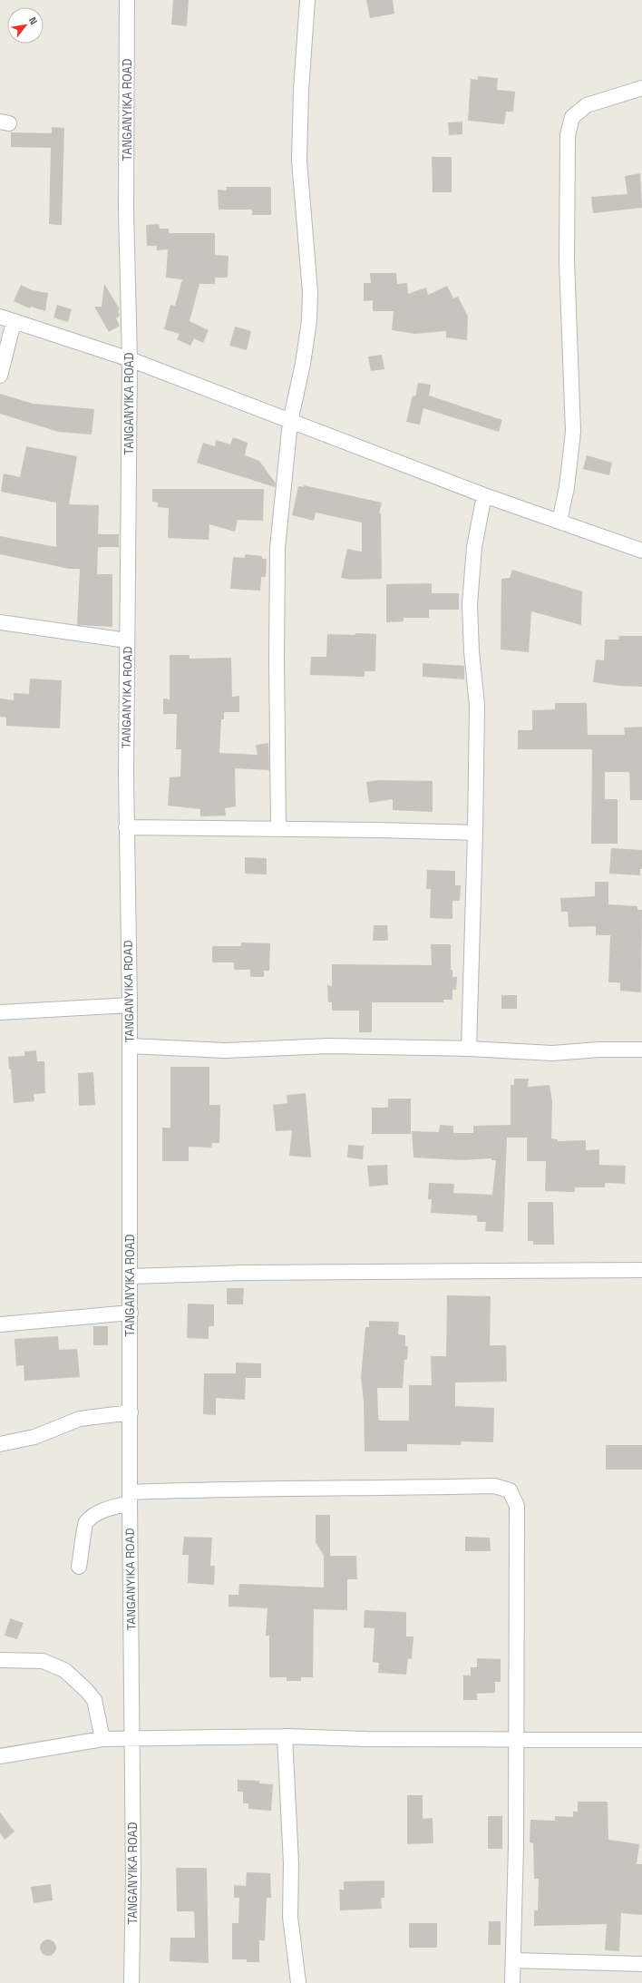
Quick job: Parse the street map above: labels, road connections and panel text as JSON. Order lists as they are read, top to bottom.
{
  "streets": {
    "street": ["TANGANYIKA ROAD"]
  },
  "north": "top right"
}
